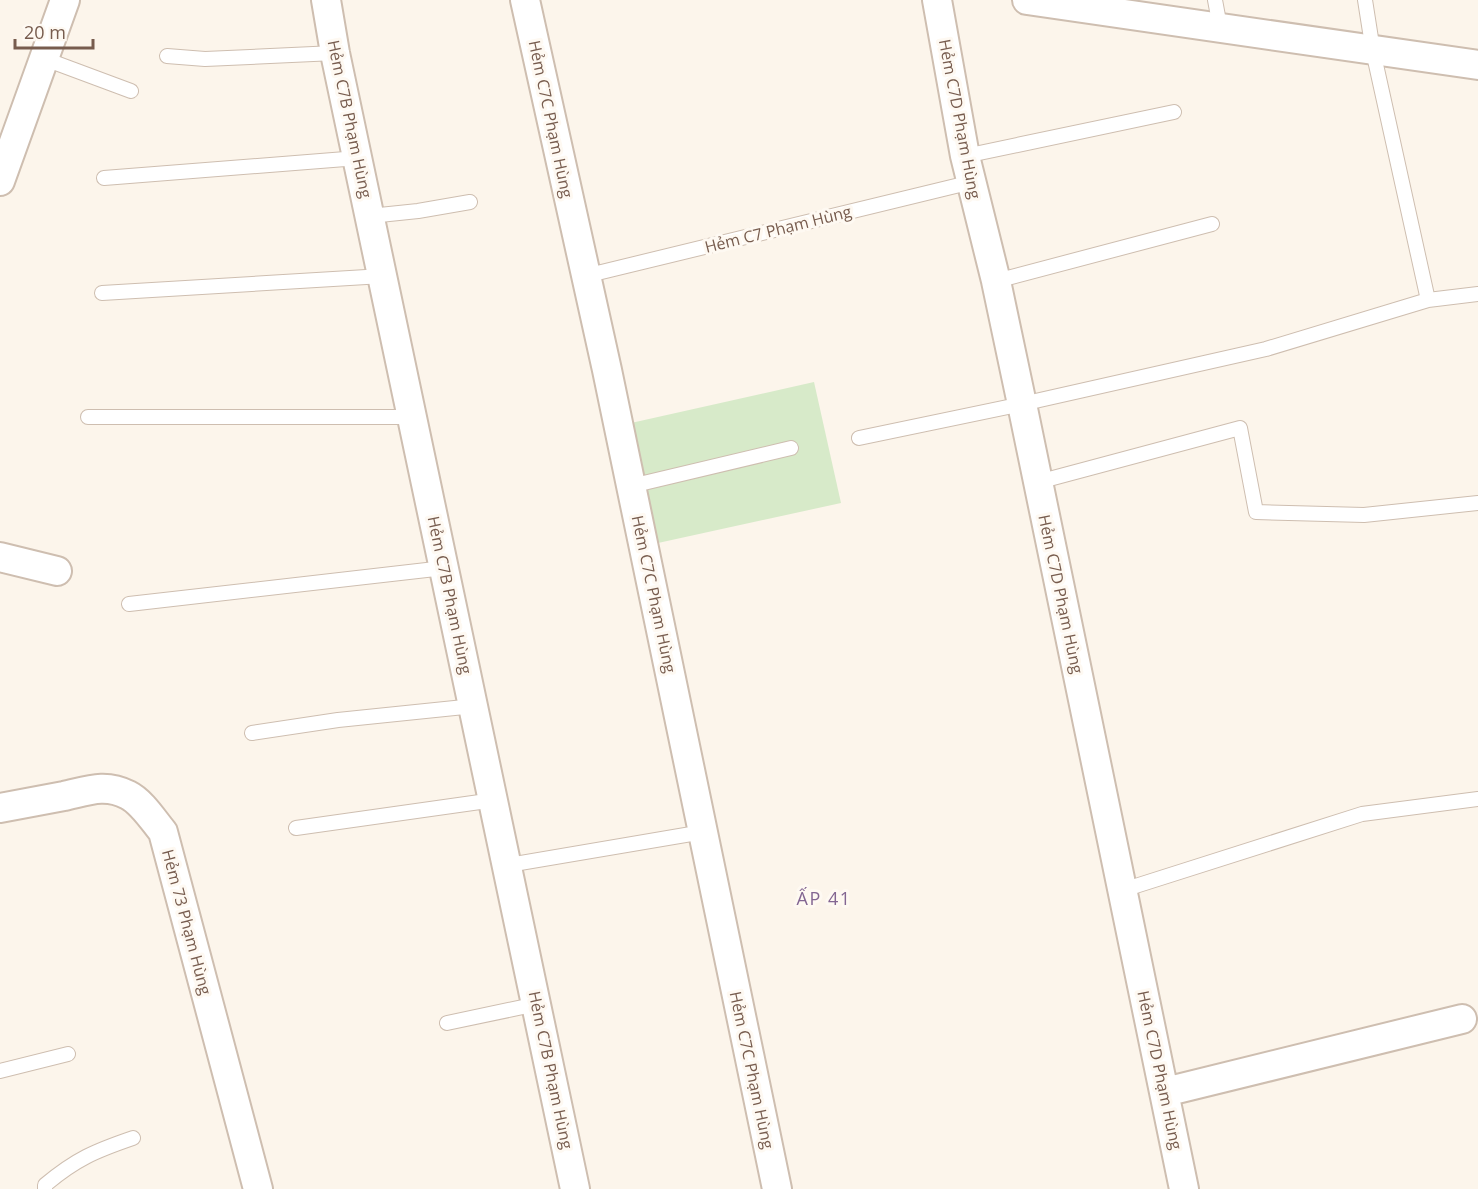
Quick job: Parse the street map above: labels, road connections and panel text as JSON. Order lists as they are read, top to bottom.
{
  "streets": {
    "street": [
      "Hẻm C7B Phạm Hùng",
      "Hẻm C7C Phạm Hùng",
      "Hẻm C7D Phạm Hùng",
      "Hẻm 73 Phạm Hùng"
    ],
    "lane": ["Hẻm C7 Phạm Hùng"]
  },
  "crossings": [
    ["Hẻm C7C Phạm Hùng", "Hẻm C7 Phạm Hùng"],
    ["Hẻm C7D Phạm Hùng", "Hẻm C7 Phạm Hùng"]
  ],
  "districts": ["ẤP 41"],
  "scale_bar": "20 m"
}
